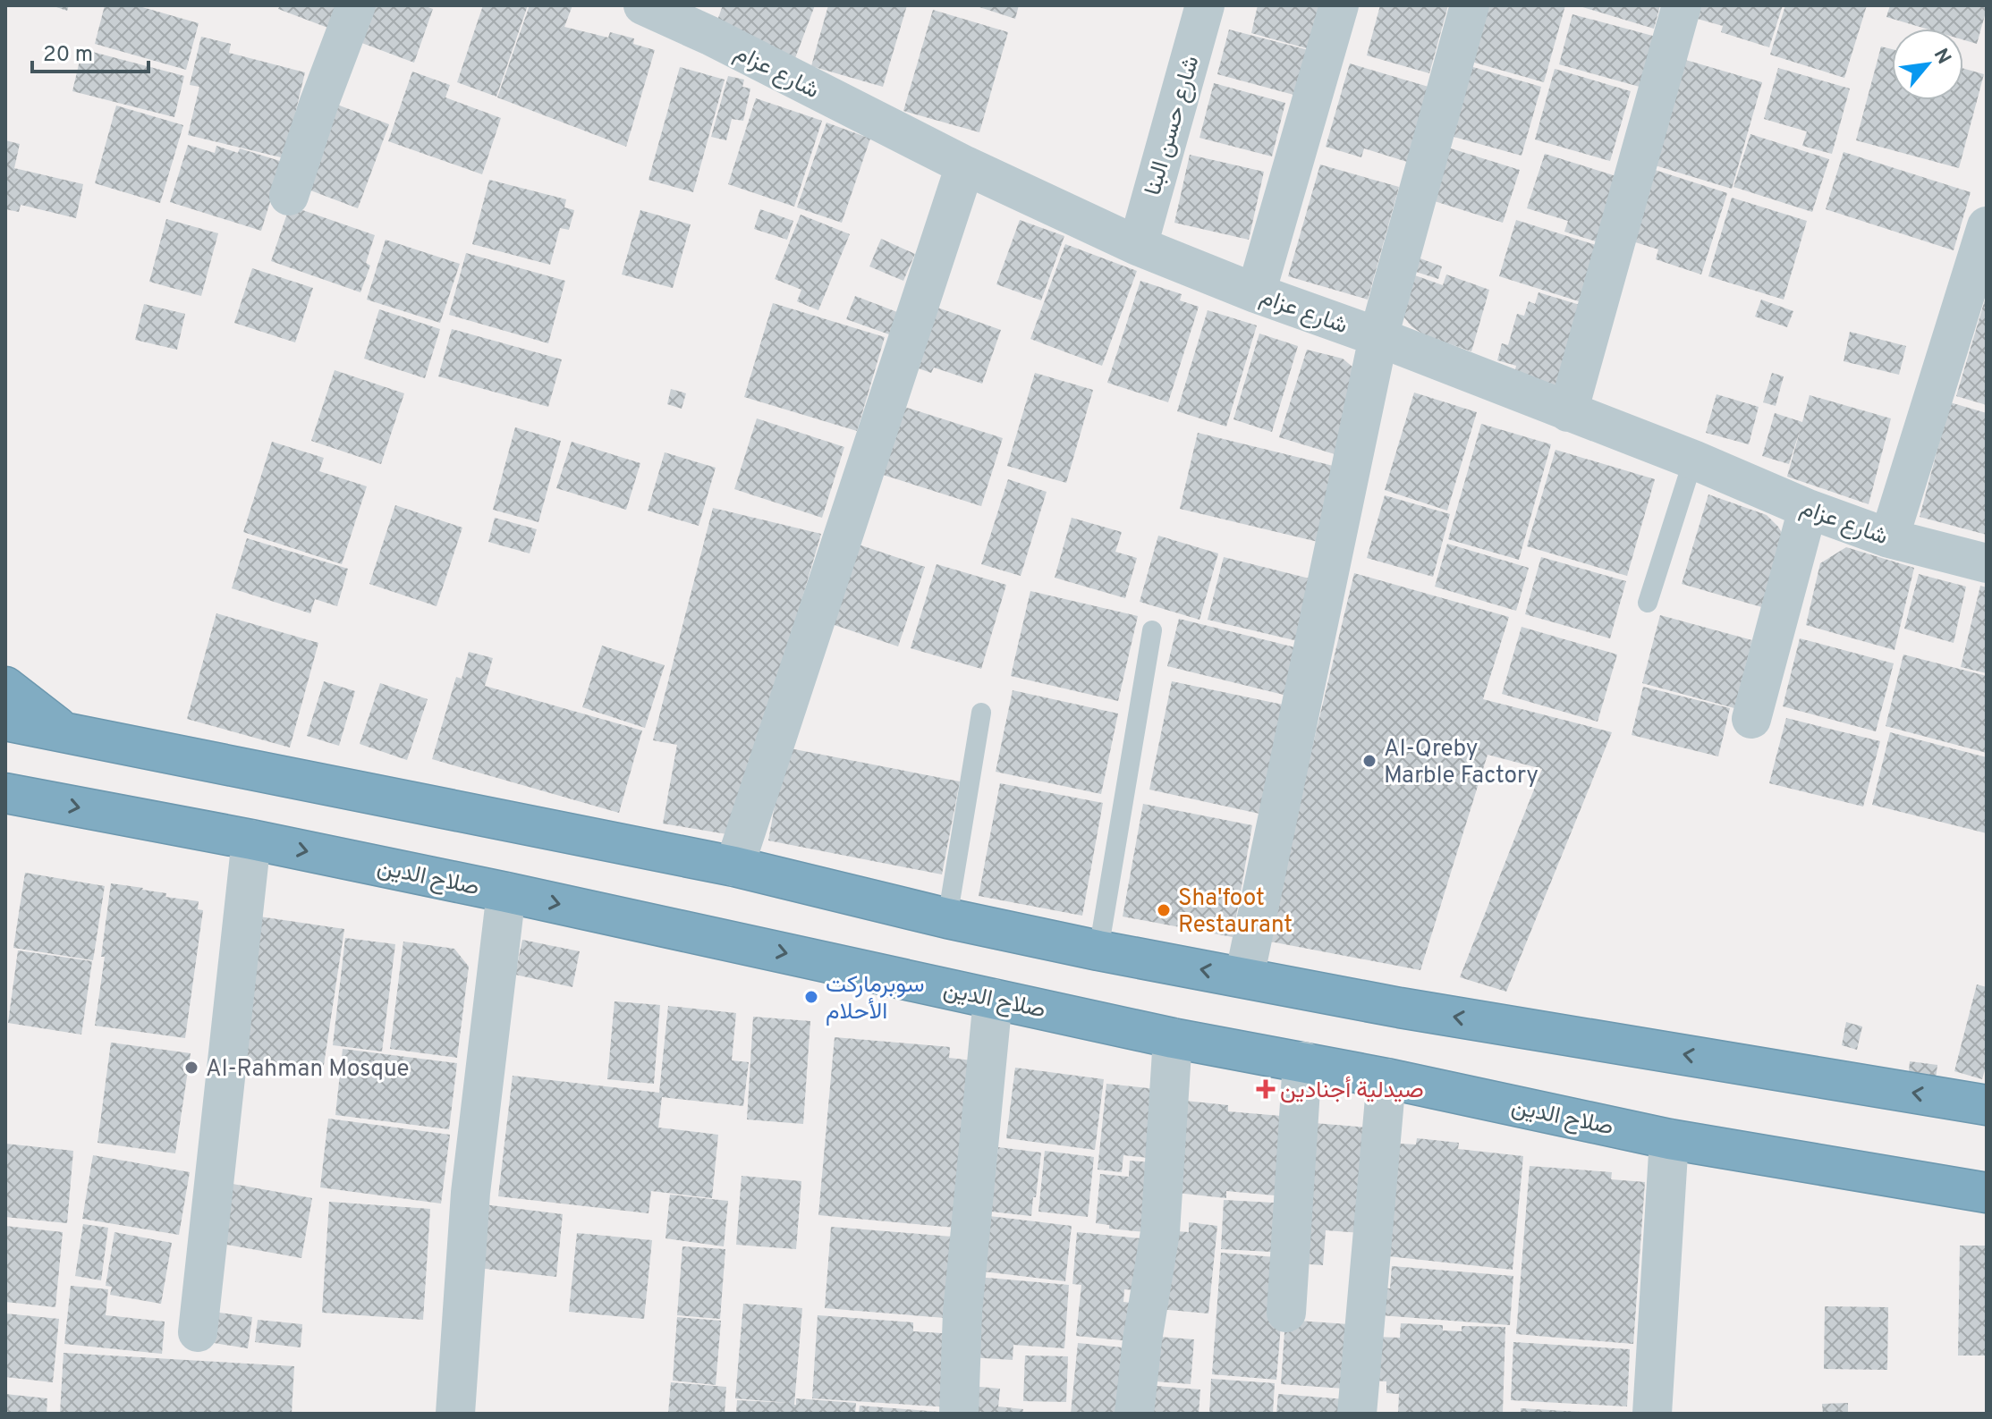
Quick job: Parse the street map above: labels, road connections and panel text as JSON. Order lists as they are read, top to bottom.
{
  "streets": {
    "highway": ["صلاح الدين"],
    "street": ["شارع عزام", "شارع حسن البنا"]
  },
  "crossings": [
    ["شارع عزام", "شارع حسن البنا"]
  ],
  "places": {
    "other": [
      "Al-Qreby Marble Factory",
      "Sha'foot Restaurant",
      "سوبرماركت الأحلام",
      "Al-Rahman Mosque"
    ],
    "health": ["صيدلية أجنادين"]
  },
  "scale_bar": "20 m",
  "north": "top right"
}
